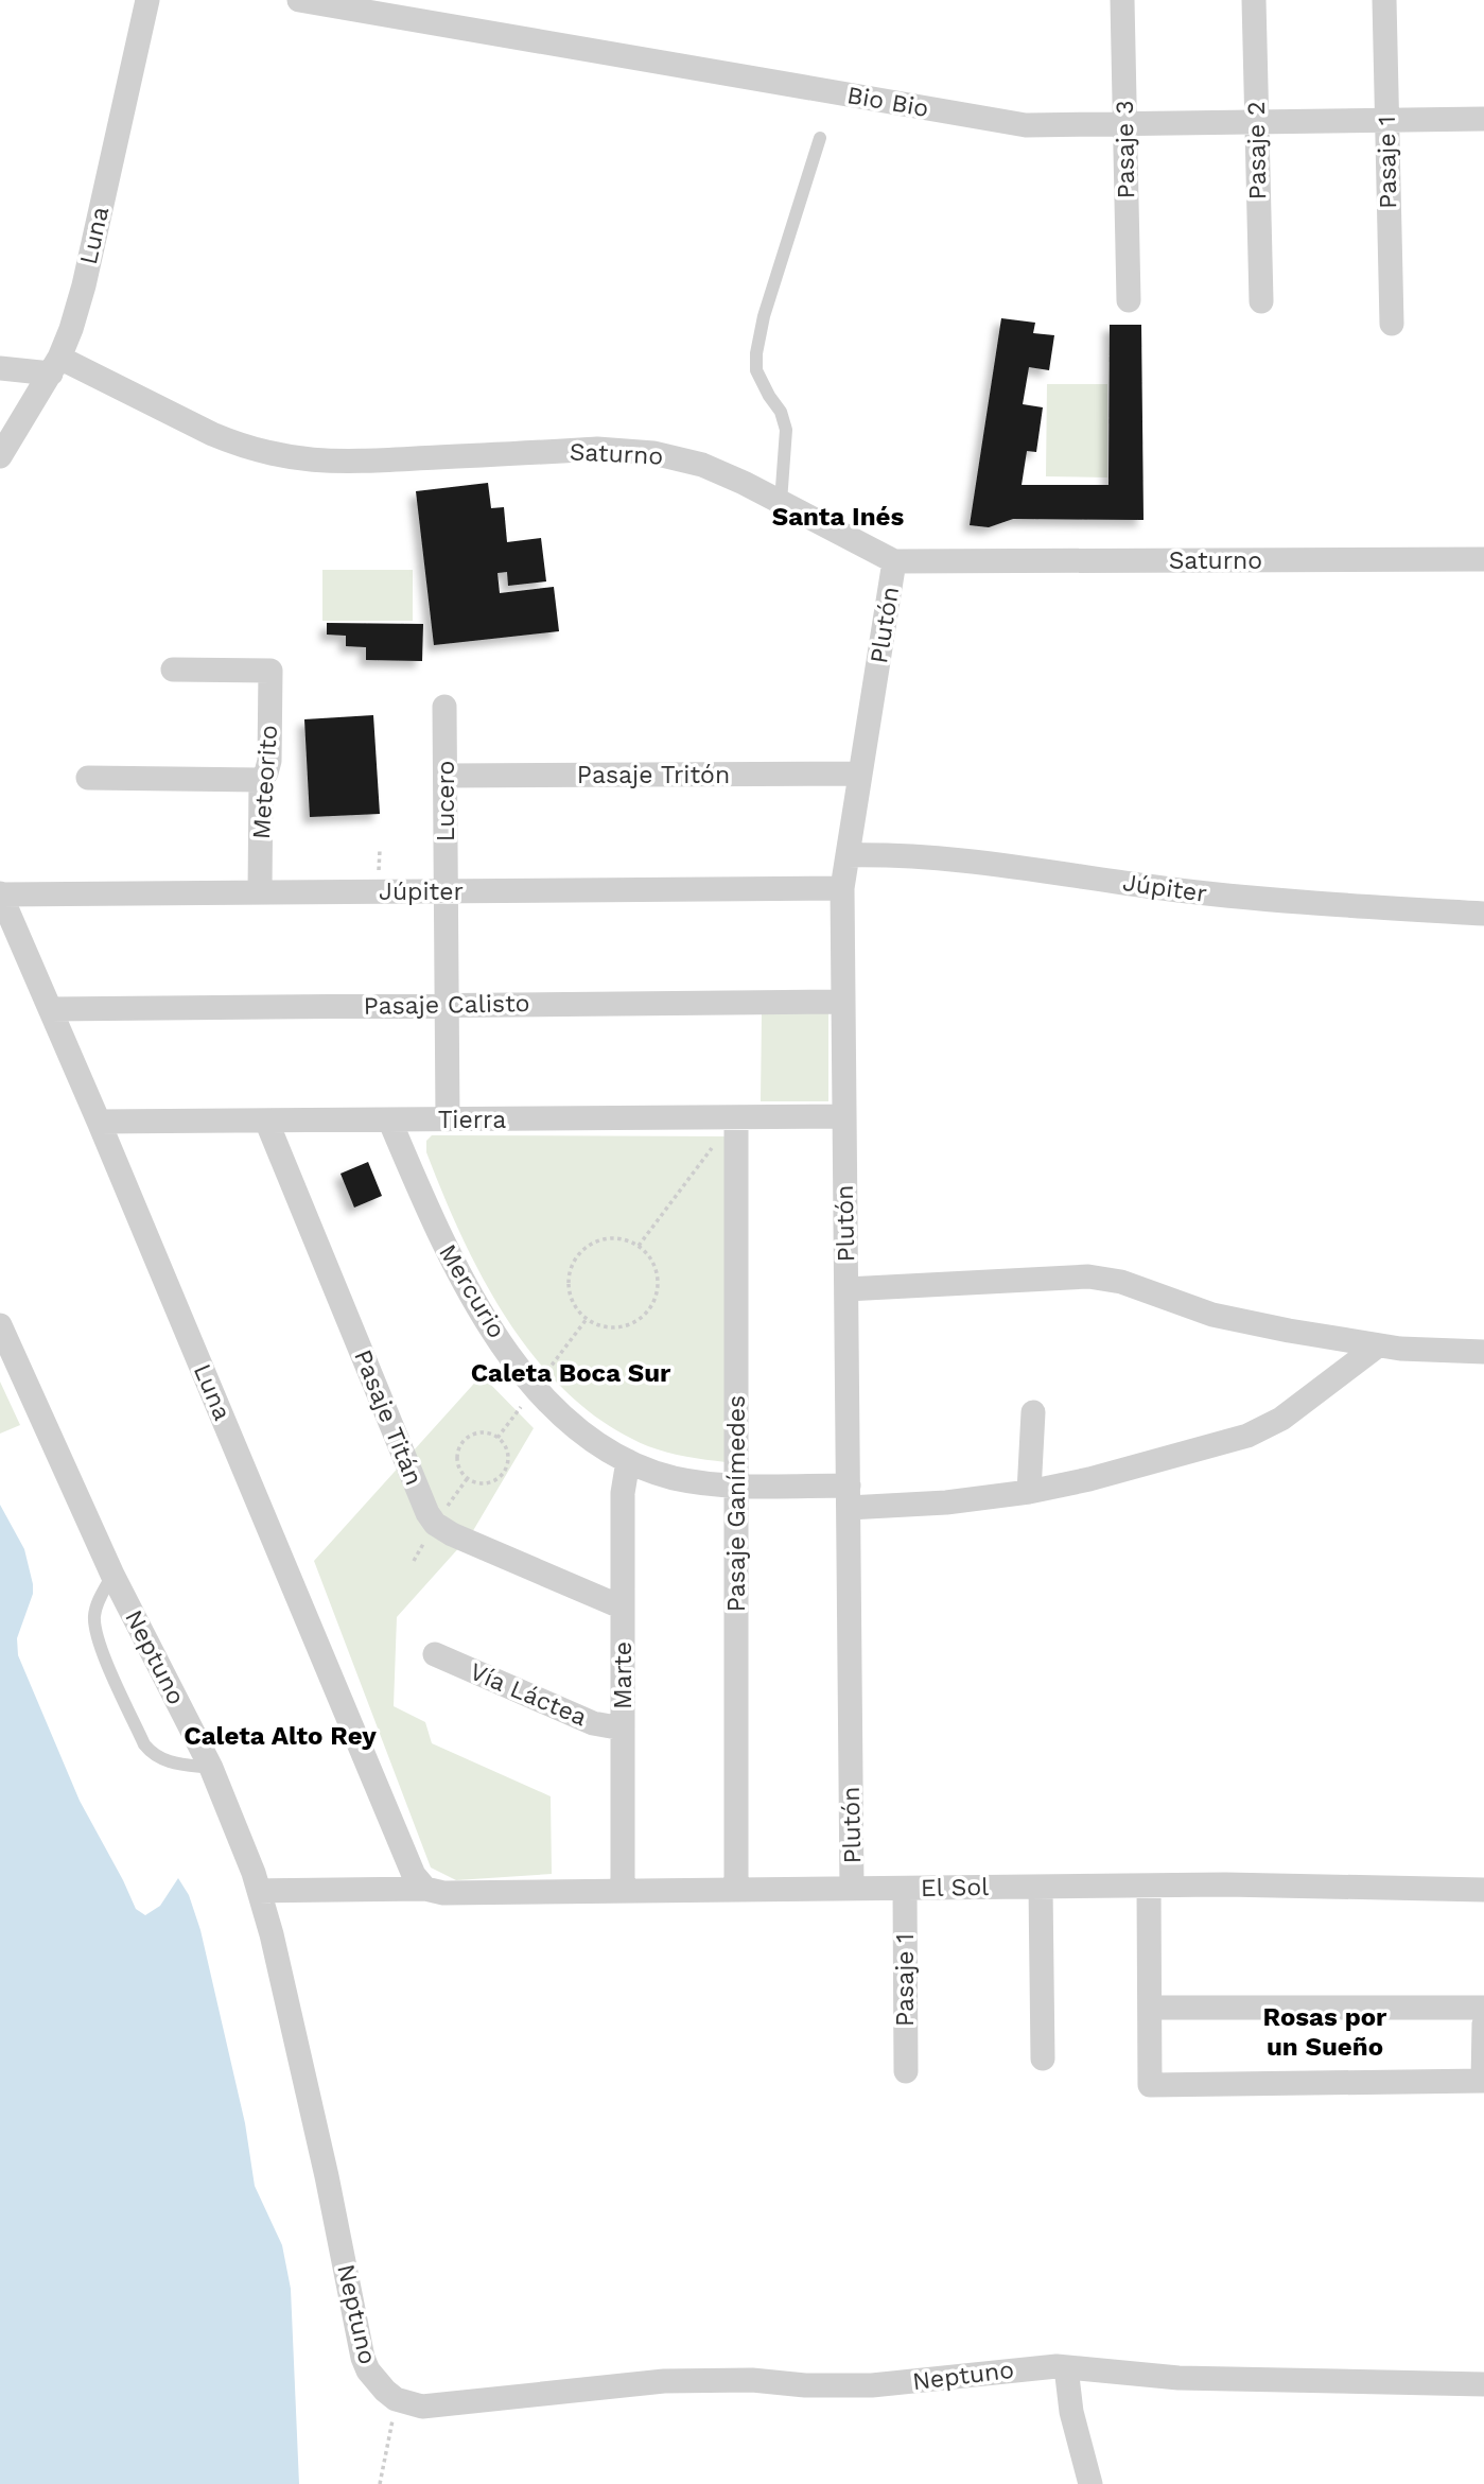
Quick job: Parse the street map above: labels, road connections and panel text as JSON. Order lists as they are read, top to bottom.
{
  "streets": {
    "street": [
      "Bio Bio",
      "Pasaje 3",
      "Pasaje 2",
      "Pasaje 1",
      "Luna",
      "Saturno",
      "Plutón",
      "Pasaje Tritón",
      "Meteorito",
      "Lucero",
      "Júpiter",
      "Pasaje Calisto",
      "Tierra",
      "Mercurio",
      "Pasaje Titán",
      "Pasaje Ganímedes",
      "Neptuno",
      "Marte",
      "Vía Láctea",
      "El Sol"
    ]
  },
  "crossings": [
    ["Bio Bio", "Pasaje 3"],
    ["Bio Bio", "Pasaje 2"],
    ["Bio Bio", "Pasaje 1"],
    ["Pasaje 1", "El Sol"],
    ["Luna", "Saturno"],
    ["Luna", "Júpiter"],
    ["Luna", "Pasaje Calisto"],
    ["Luna", "Tierra"],
    ["Luna", "El Sol"],
    ["Saturno", "Plutón"],
    ["Plutón", "Pasaje Tritón"],
    ["Plutón", "Júpiter"],
    ["Plutón", "Pasaje Calisto"],
    ["Plutón", "Tierra"],
    ["Plutón", "Mercurio"],
    ["Plutón", "El Sol"],
    ["Pasaje Tritón", "Lucero"],
    ["Meteorito", "Júpiter"],
    ["Lucero", "Júpiter"],
    ["Lucero", "Pasaje Calisto"],
    ["Lucero", "Tierra"],
    ["Tierra", "Mercurio"],
    ["Tierra", "Pasaje Titán"],
    ["Tierra", "Pasaje Ganímedes"],
    ["Mercurio", "Pasaje Ganímedes"],
    ["Mercurio", "Marte"],
    ["Pasaje Titán", "Marte"],
    ["Pasaje Ganímedes", "El Sol"],
    ["Neptuno", "El Sol"],
    ["Marte", "Vía Láctea"],
    ["Marte", "El Sol"]
  ],
  "districts": [
    "Santa Inés",
    "Caleta Boca Sur",
    "Caleta Alto Rey",
    "Rosas por un Sueño"
  ]
}
